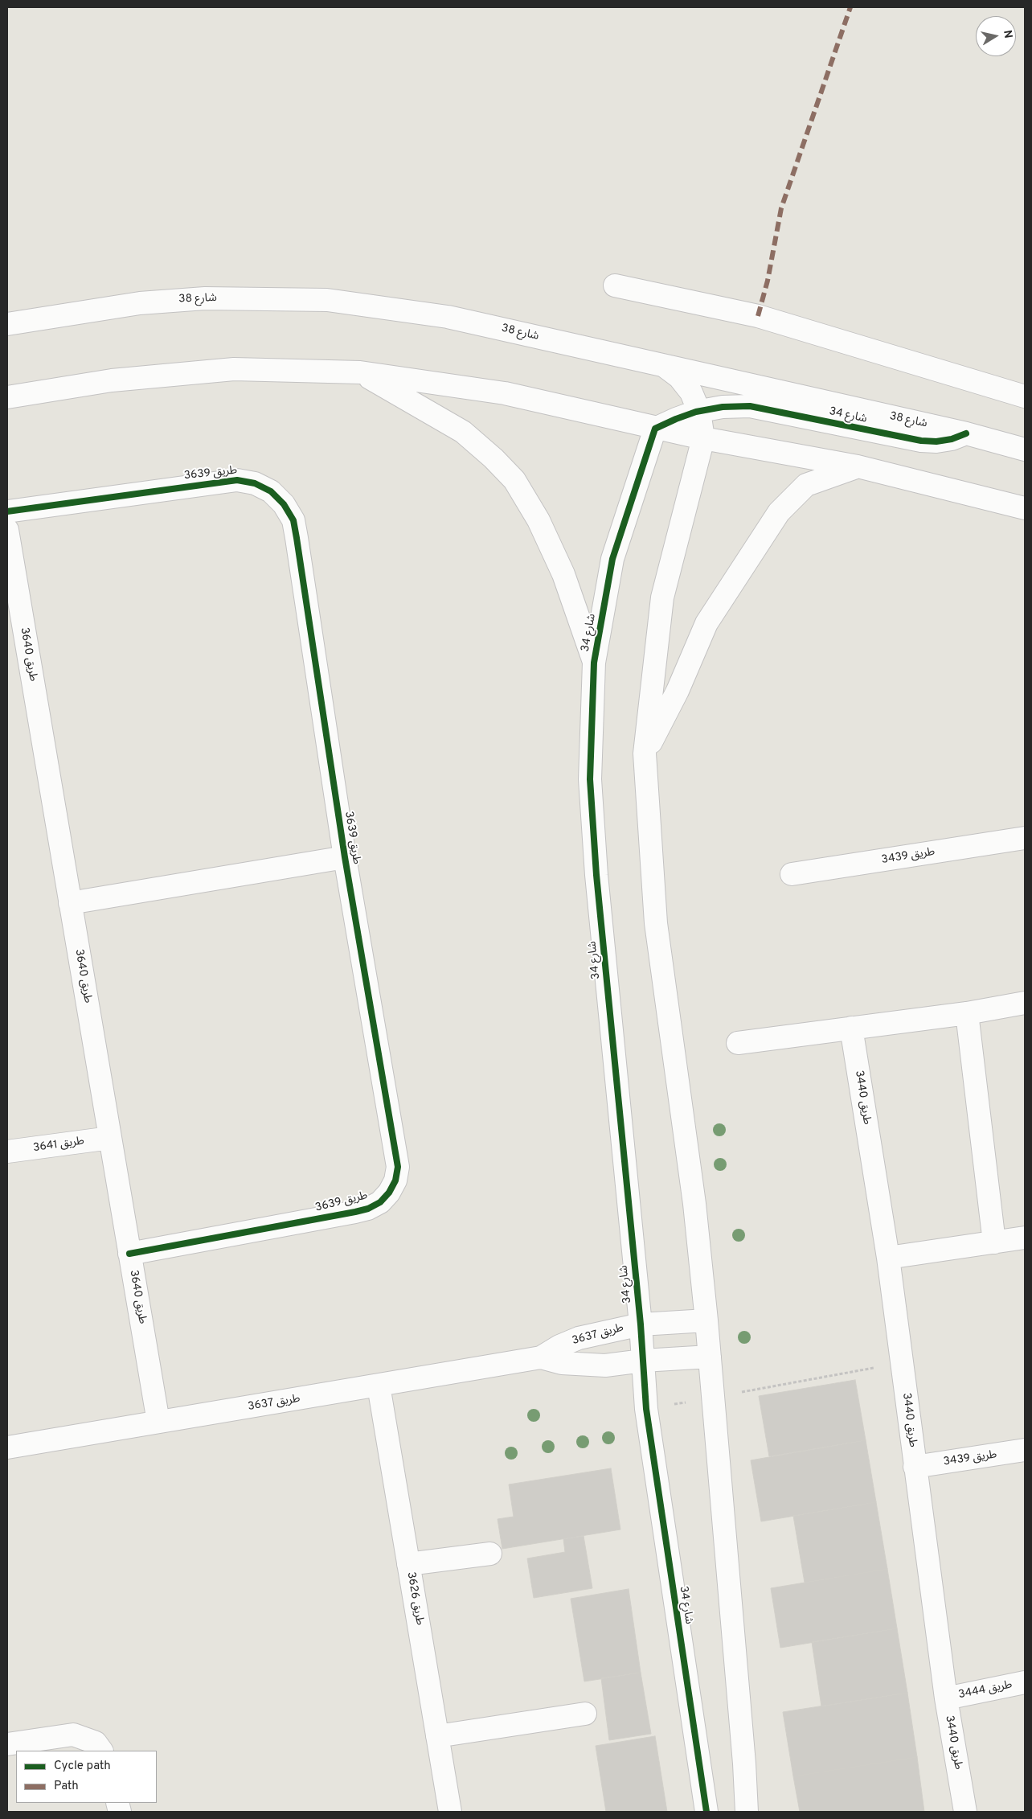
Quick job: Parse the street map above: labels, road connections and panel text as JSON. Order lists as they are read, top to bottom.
{
  "streets": {
    "street": [
      "شارع 38",
      "شارع 34",
      "طريق 3639",
      "طريق 3640",
      "طريق 3439",
      "طريق 3440",
      "طريق 3641",
      "طريق 3637",
      "طريق 3626",
      "طريق 3444"
    ]
  },
  "crossings": [
    ["شارع 38", "شارع 34"],
    ["شارع 34", "طريق 3637"],
    ["طريق 3639", "طريق 3640"],
    ["طريق 3640", "طريق 3641"],
    ["طريق 3640", "طريق 3637"],
    ["طريق 3439", "طريق 3440"],
    ["طريق 3440", "طريق 3444"],
    ["طريق 3637", "طريق 3626"]
  ],
  "legend": ["Cycle path", "Path"],
  "north": "right"
}
